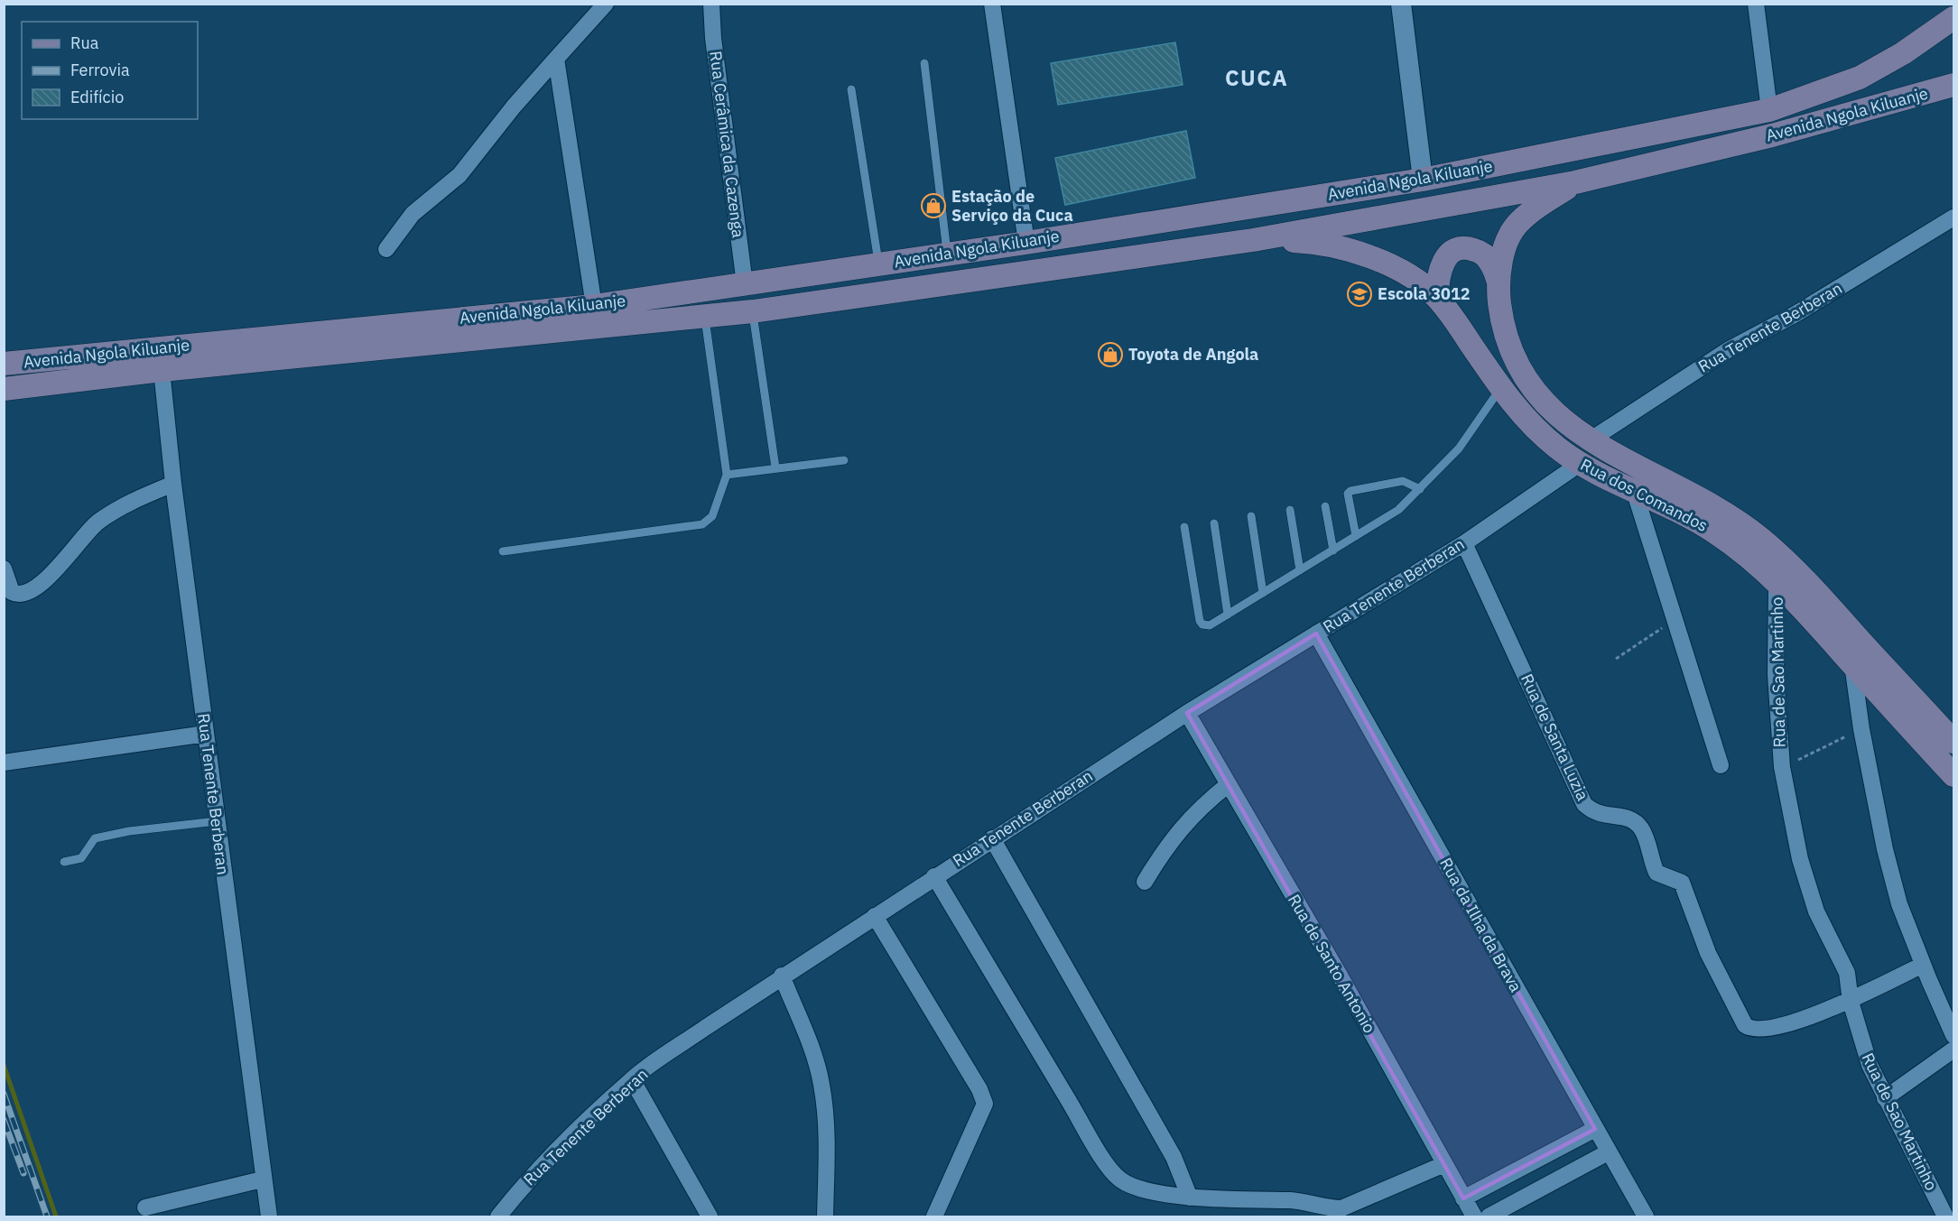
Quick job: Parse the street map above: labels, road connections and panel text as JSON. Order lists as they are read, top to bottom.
{
  "streets": {
    "main road": ["Avenida Ngola Kiluanje", "Rua dos Comandos"],
    "street": [
      "Rua Cerâmica da Cazenga",
      "Rua Tenente Berberan",
      "Rua de Sao Martinho",
      "Rua de Santa Luzia",
      "Rua da Ilha da Brava",
      "Rua de Santo Antonio"
    ]
  },
  "crossings": [
    ["Avenida Ngola Kiluanje", "Rua Cerâmica da Cazenga"],
    ["Avenida Ngola Kiluanje", "Rua Tenente Berberan"],
    ["Rua Tenente Berberan", "Rua dos Comandos"],
    ["Rua Tenente Berberan", "Rua de Santa Luzia"],
    ["Rua Tenente Berberan", "Rua da Ilha da Brava"],
    ["Rua Tenente Berberan", "Rua de Santo Antonio"],
    ["Rua dos Comandos", "Rua de Sao Martinho"],
    ["Rua de Sao Martinho", "Rua de Santa Luzia"]
  ],
  "districts": ["CUCA"],
  "places": {
    "shop": ["Estação de Serviço da Cuca", "Toyota de Angola"],
    "school or university": ["Escola 3012"]
  },
  "legend": ["Rua", "Ferrovia", "Edifício"]
}
